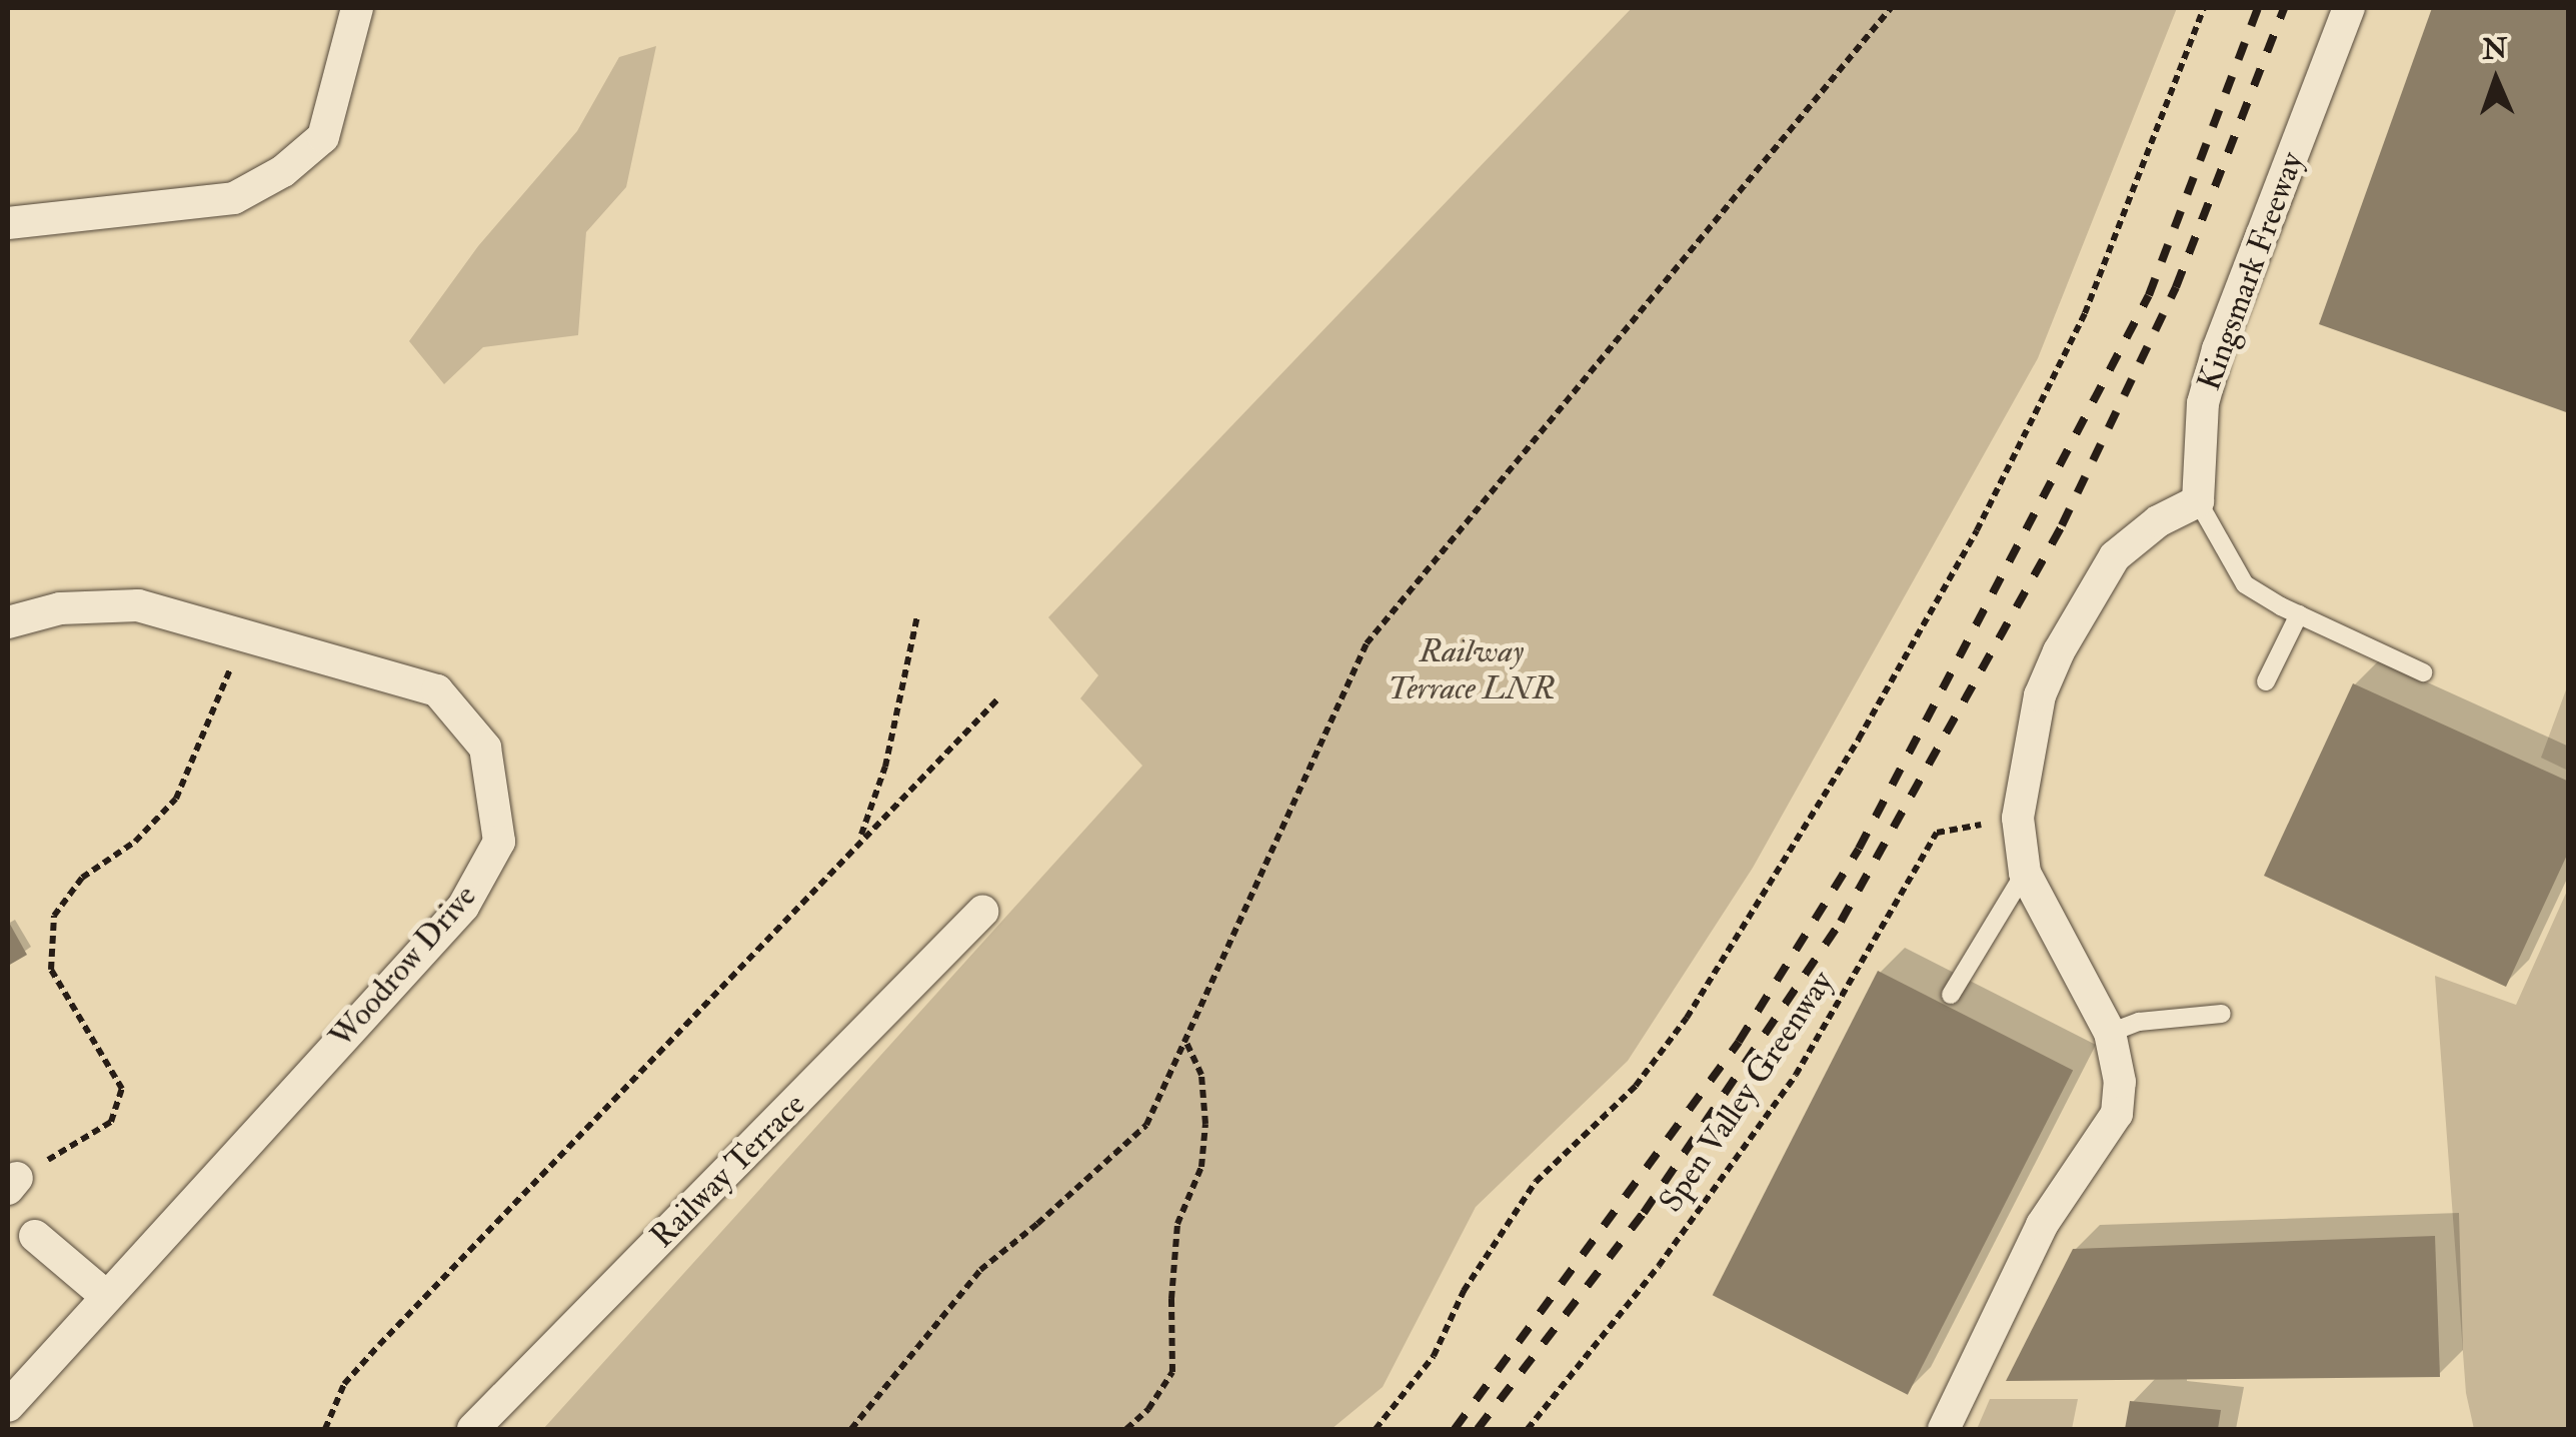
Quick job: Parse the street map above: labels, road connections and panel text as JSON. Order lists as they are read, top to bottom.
{
  "streets": {
    "street": ["Kingsmark Freeway", "Woodrow Drive", "Railway Terrace"],
    "path": ["Spen Valley Greenway"]
  },
  "parks": ["Railway Terrace LNR"],
  "north": "top"
}
